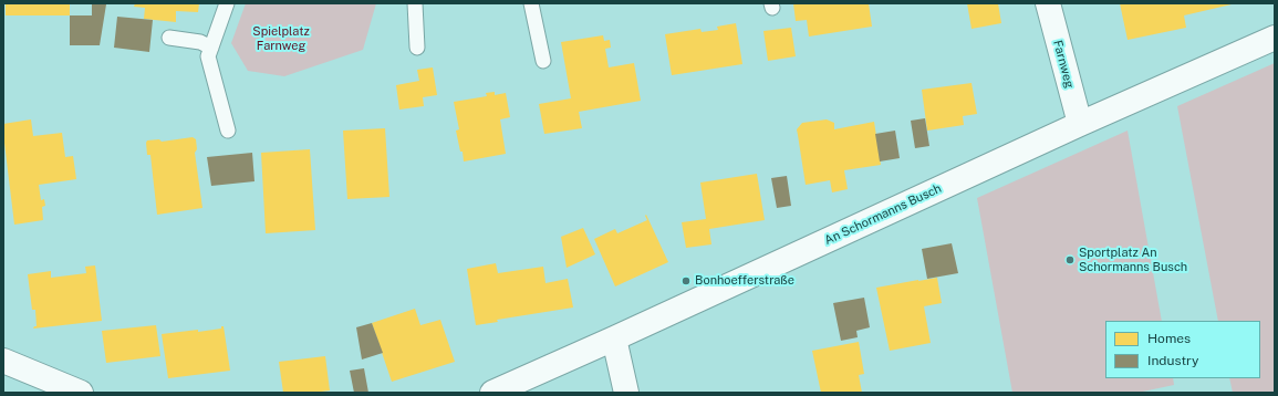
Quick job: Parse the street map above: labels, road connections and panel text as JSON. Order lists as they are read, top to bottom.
{
  "streets": {
    "street": ["Farnweg", "An Schormanns Busch"]
  },
  "crossings": [
    ["Farnweg", "An Schormanns Busch"]
  ],
  "parks": ["Spielplatz Farnweg"],
  "places": ["Sportplatz An Schormanns Busch", "Bonhoefferstraße"],
  "legend": ["Homes", "Industry"]
}
